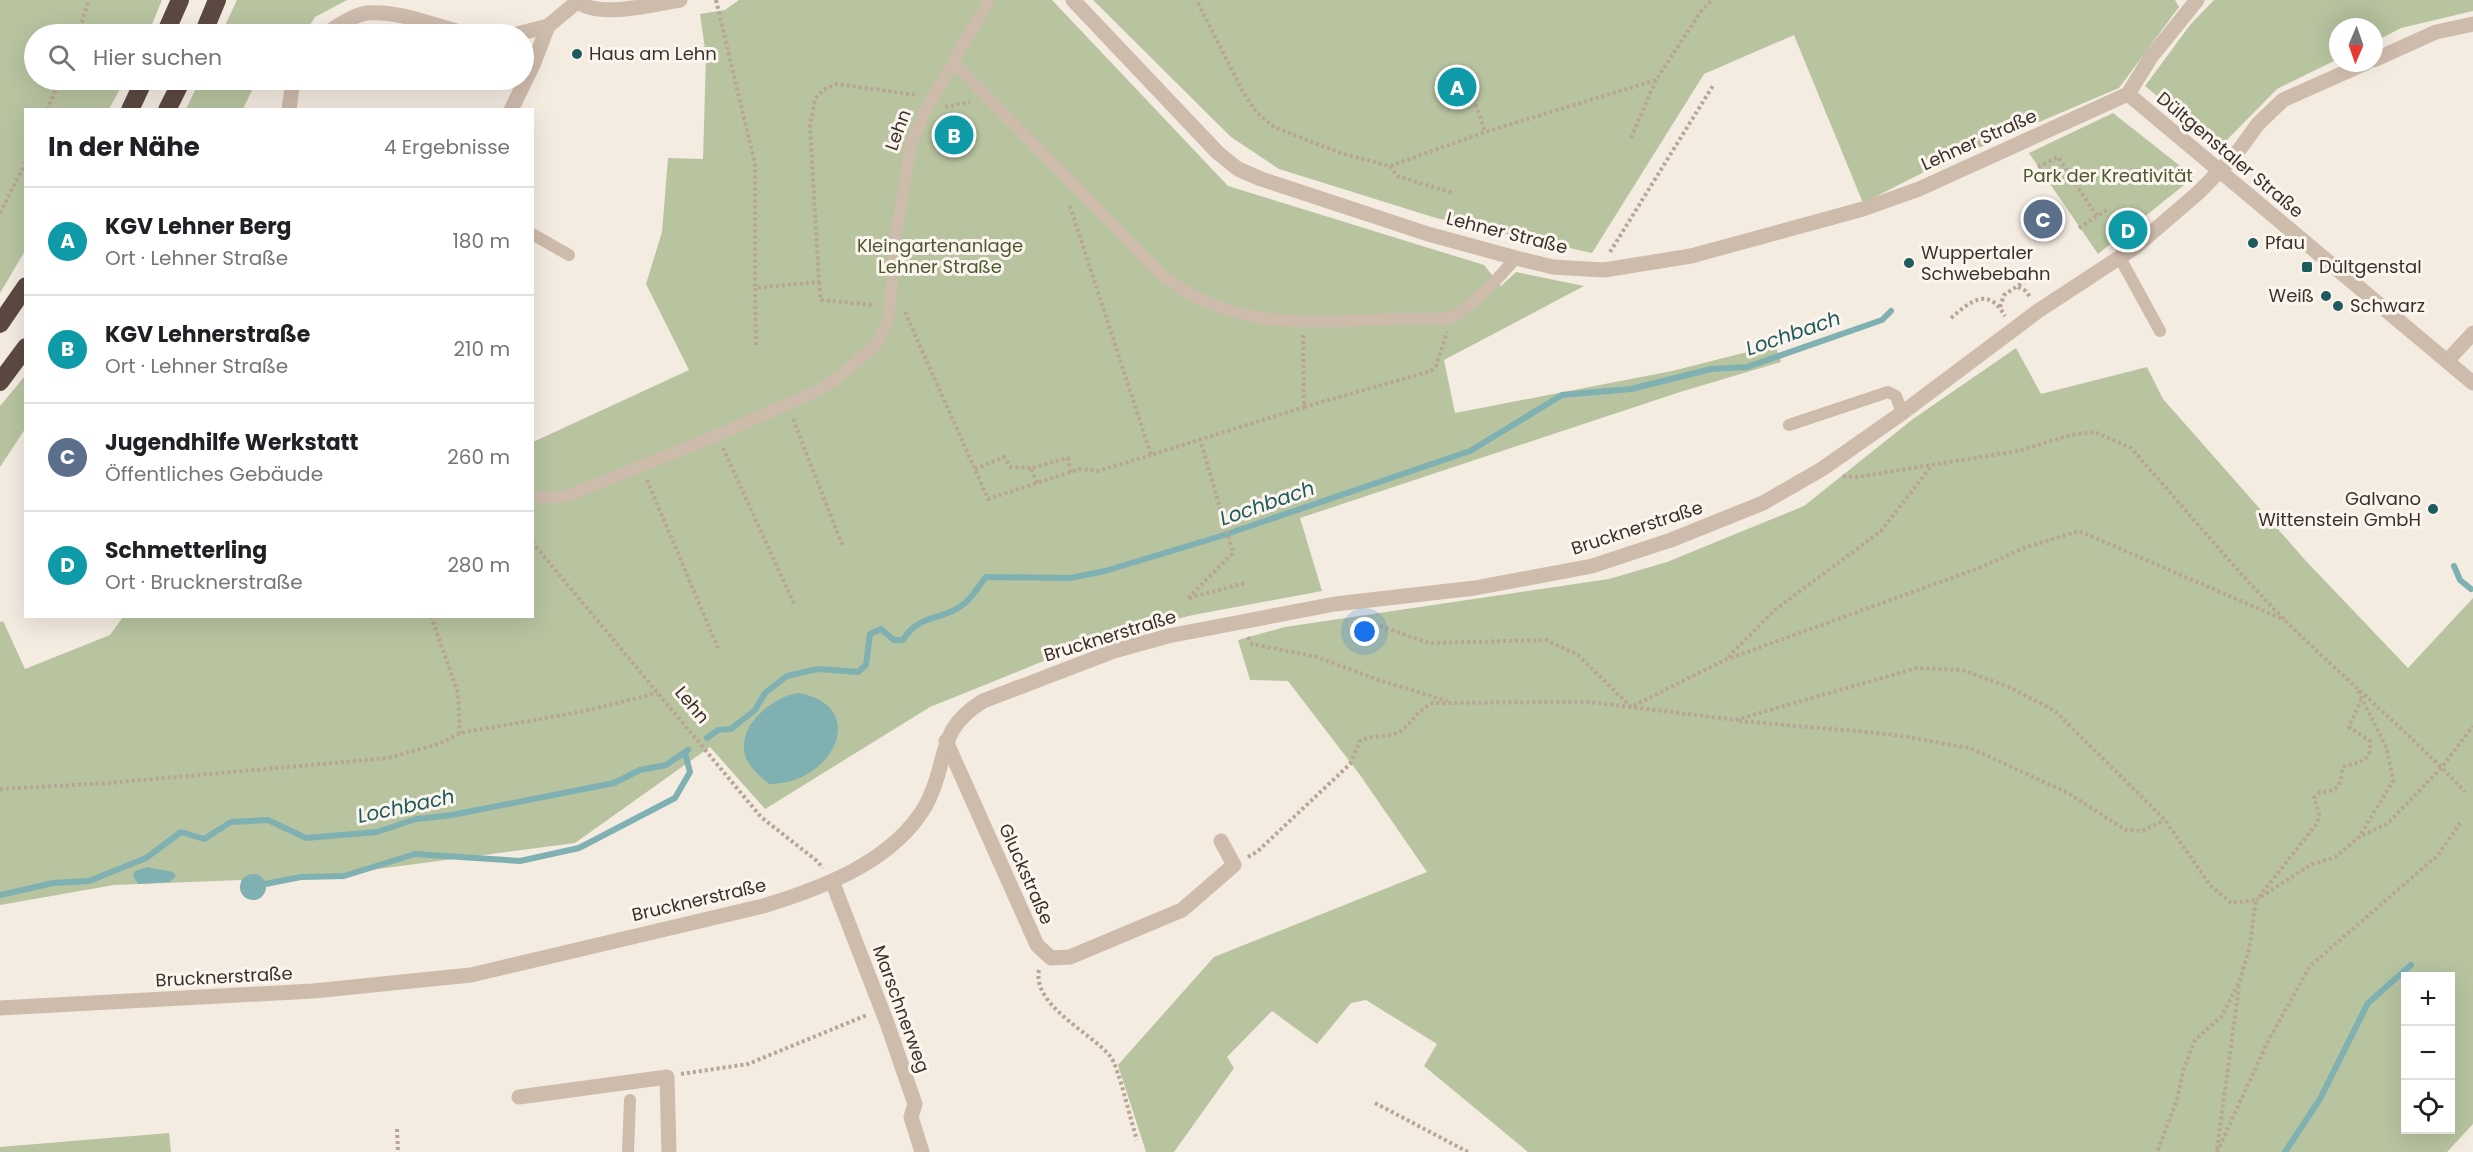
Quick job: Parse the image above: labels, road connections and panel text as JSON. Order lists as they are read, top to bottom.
{
  "streets": {
    "street": [
      "Lehner Straße",
      "Dültgenstaler Straße",
      "Brucknerstraße",
      "Gluckstraße",
      "Marschnerweg"
    ],
    "lane": ["Lehn"]
  },
  "crossings": [
    ["Lehn", "Brucknerstraße"],
    ["Lehn", "Marschnerweg"],
    ["Lehner Straße", "Dültgenstaler Straße"],
    ["Dültgenstaler Straße", "Brucknerstraße"],
    ["Brucknerstraße", "Gluckstraße"],
    ["Brucknerstraße", "Marschnerweg"]
  ],
  "water": ["Lochbach"],
  "parks": ["Park der Kreativität", "Kleingartenanlage Lehner Straße"],
  "places": {
    "other": [
      "Haus am Lehn",
      "Pfau",
      "Wuppertaler Schwebebahn",
      "Weiß",
      "Schwarz",
      "Galvano Wittenstein GmbH"
    ],
    "transit": ["Dültgenstal"]
  },
  "north": "bottom",
  "page": {
    "search": "Hier suchen",
    "pins": [
      "A",
      "B",
      "C",
      "D"
    ],
    "heading": ["In der Nähe", "4 Ergebnisse"],
    "list": [
      {
        "mark": "A",
        "name": "KGV Lehner Berg",
        "note": "Ort · Lehner Straße",
        "value": "180 m"
      },
      {
        "mark": "B",
        "name": "KGV Lehnerstraße",
        "note": "Ort · Lehner Straße",
        "value": "210 m"
      },
      {
        "mark": "C",
        "name": "Jugendhilfe Werkstatt",
        "note": "Öffentliches Gebäude",
        "value": "260 m"
      },
      {
        "mark": "D",
        "name": "Schmetterling",
        "note": "Ort · Brucknerstraße",
        "value": "280 m"
      }
    ],
    "map_buttons": ["+", "−"]
  }
}
